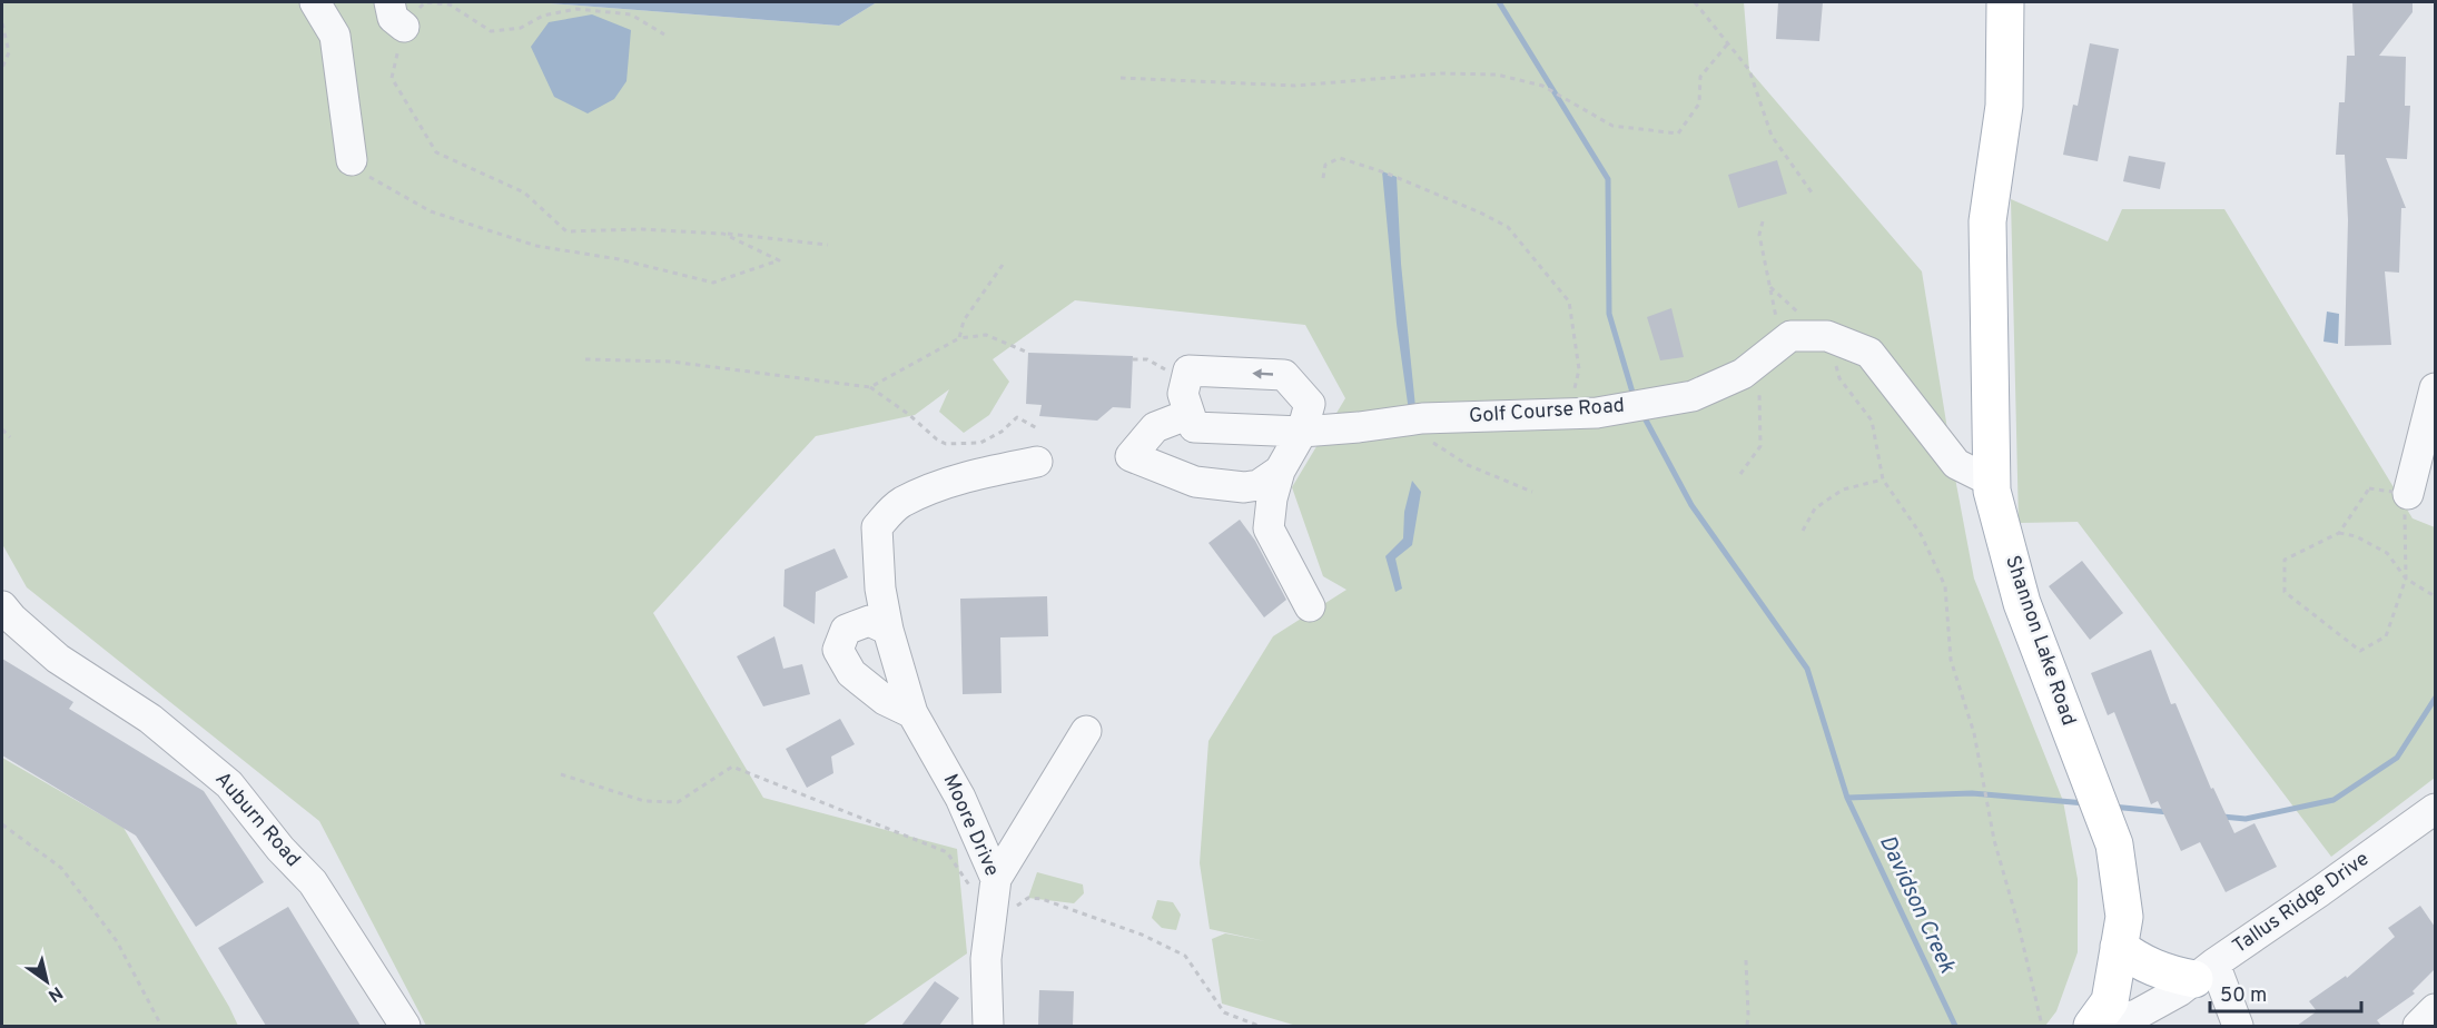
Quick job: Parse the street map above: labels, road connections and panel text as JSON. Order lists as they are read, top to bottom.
{
  "streets": {
    "main road": ["Shannon Lake Road"],
    "street": [
      "Golf Course Road",
      "Auburn Road",
      "Moore Drive",
      "Tallus Ridge Drive"
    ]
  },
  "crossings": [
    ["Golf Course Road", "Shannon Lake Road"],
    ["Shannon Lake Road", "Tallus Ridge Drive"]
  ],
  "water": ["Davidson Creek"],
  "scale_bar": "50 m",
  "north": "bottom right"
}
